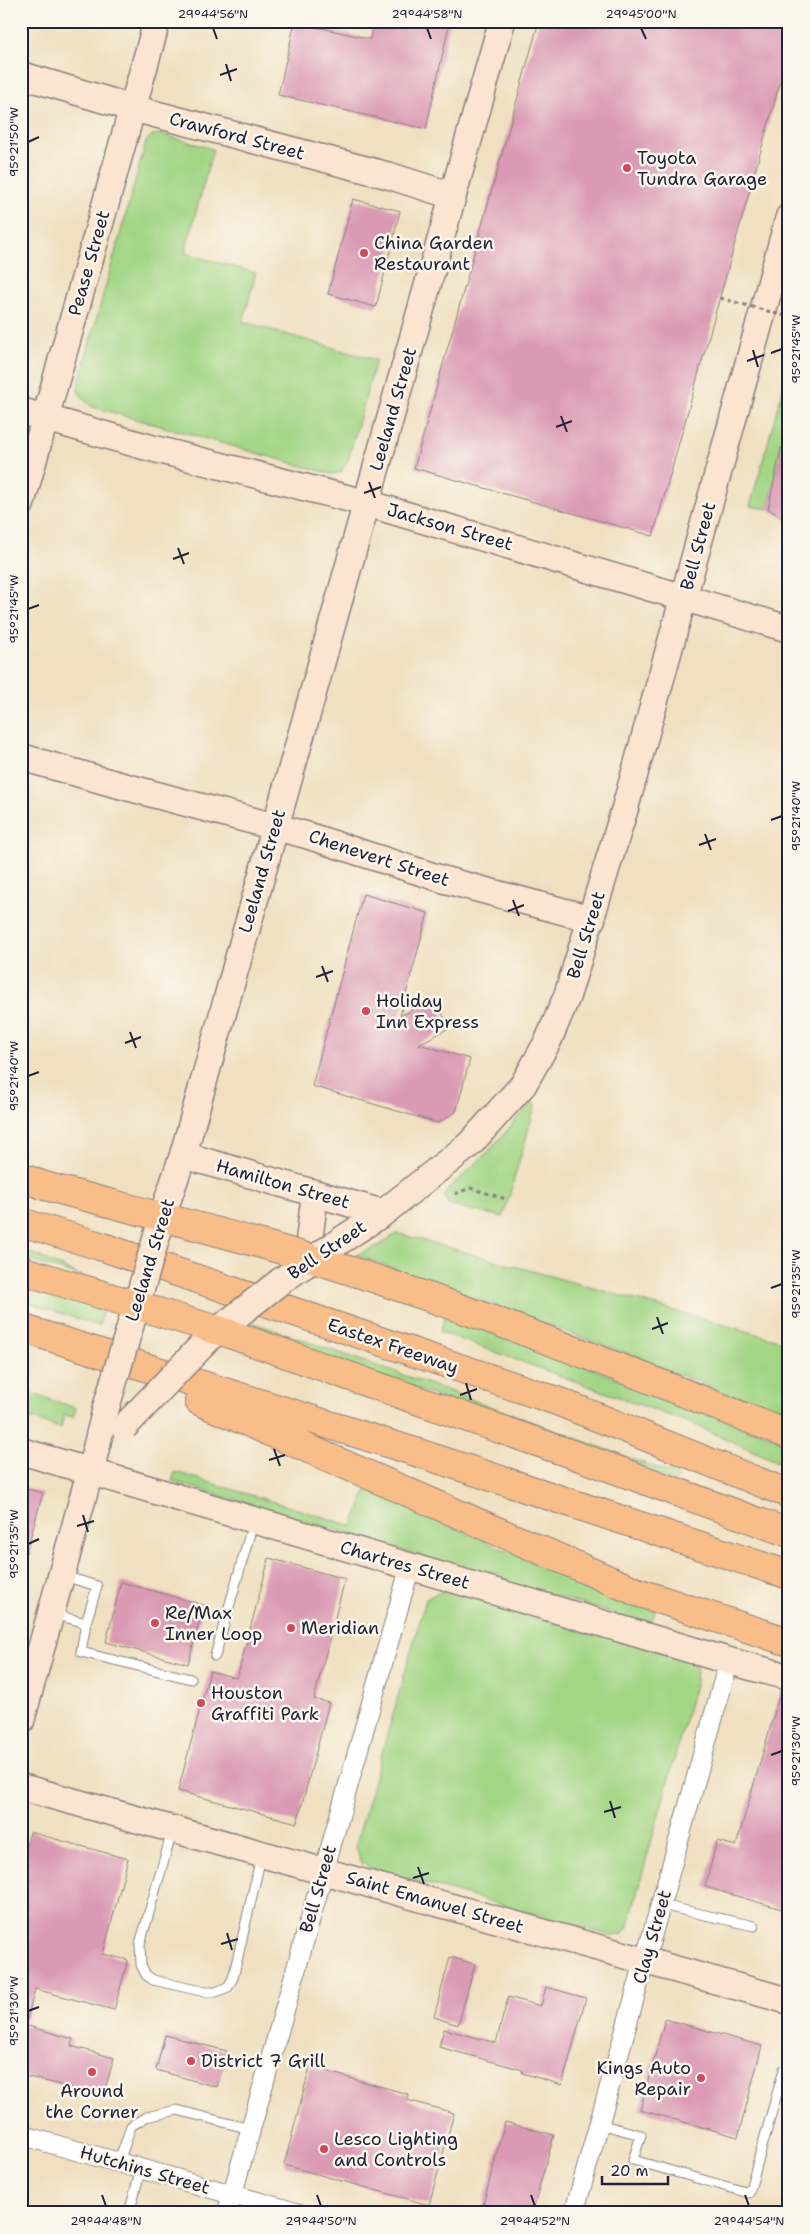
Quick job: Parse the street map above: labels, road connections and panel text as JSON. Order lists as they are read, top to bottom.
{
  "streets": {
    "highway": ["Eastex Freeway"],
    "street": [
      "Crawford Street",
      "Pease Street",
      "Leeland Street",
      "Jackson Street",
      "Bell Street",
      "Chenevert Street",
      "Hamilton Street",
      "Chartres Street",
      "Saint Emanuel Street",
      "Clay Street",
      "Hutchins Street"
    ]
  },
  "crossings": [
    ["Crawford Street", "Pease Street"],
    ["Crawford Street", "Leeland Street"],
    ["Pease Street", "Jackson Street"],
    ["Leeland Street", "Jackson Street"],
    ["Leeland Street", "Bell Street"],
    ["Leeland Street", "Chenevert Street"],
    ["Leeland Street", "Hamilton Street"],
    ["Leeland Street", "Chartres Street"],
    ["Jackson Street", "Bell Street"],
    ["Bell Street", "Chenevert Street"],
    ["Bell Street", "Hamilton Street"],
    ["Bell Street", "Chartres Street"],
    ["Bell Street", "Saint Emanuel Street"],
    ["Bell Street", "Hutchins Street"],
    ["Chartres Street", "Clay Street"],
    ["Saint Emanuel Street", "Clay Street"]
  ],
  "places": [
    "Toyota Tundra Garage",
    "China Garden Restaurant",
    "Holiday Inn Express",
    "Re/Max Inner Loop",
    "Meridian",
    "Houston Graffiti Park",
    "District 7 Grill",
    "Around the Corner",
    "Kings Auto Repair",
    "Lesco Lighting and Controls"
  ],
  "scale_bar": "20 m",
  "coordinates": [
    "29°44'56\"N",
    "29°44'58\"N",
    "29°45'00\"N",
    "95°21'50\"W",
    "95°21'45\"W",
    "95°21'40\"W",
    "95°21'35\"W",
    "95°21'30\"W",
    "29°44'48\"N",
    "29°44'50\"N",
    "29°44'52\"N",
    "29°44'54\"N"
  ]
}
